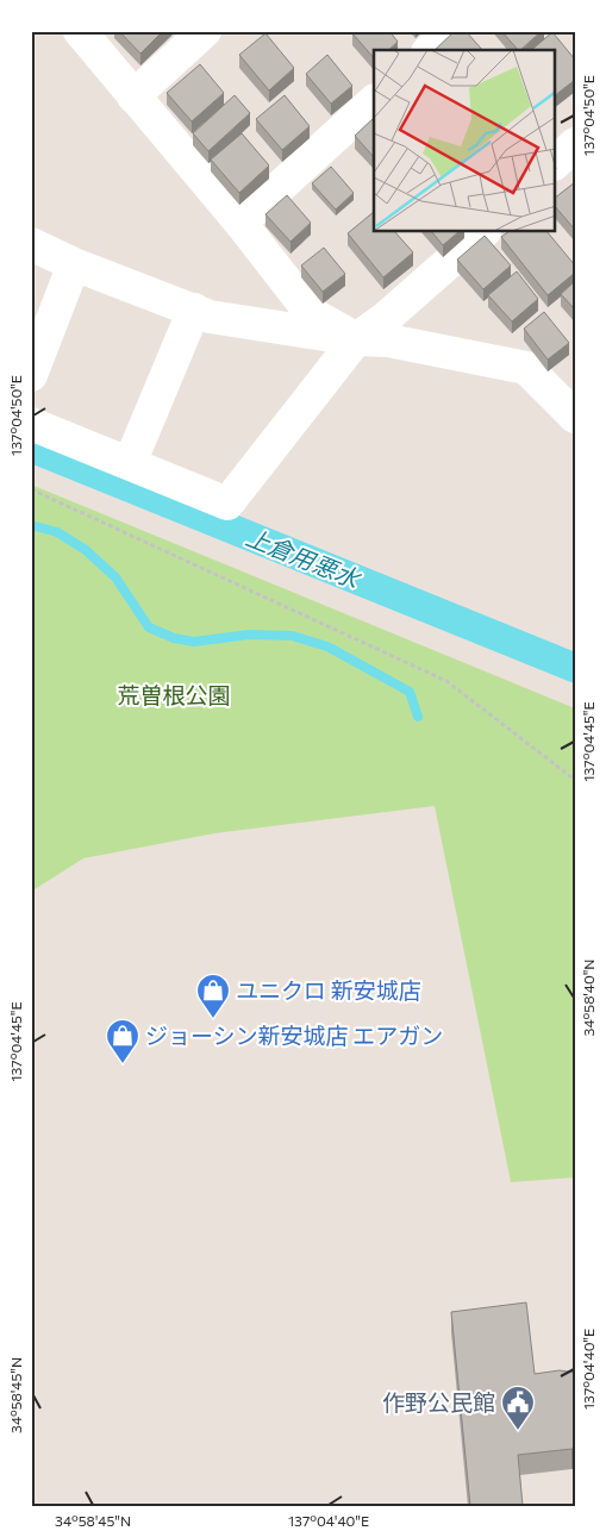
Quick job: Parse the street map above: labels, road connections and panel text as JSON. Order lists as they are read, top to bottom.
{
  "water": ["上倉用悪水"],
  "parks": ["荒曽根公園"],
  "places": {
    "shop": ["ユニクロ 新安城店", "ジョーシン新安城店 エアガン"],
    "public building": ["作野公民館"]
  },
  "coordinates": [
    "137°04'50\"E",
    "137°04'45\"E",
    "34°58'40\"N",
    "137°04'40\"E",
    "34°58'45\"N"
  ]
}
